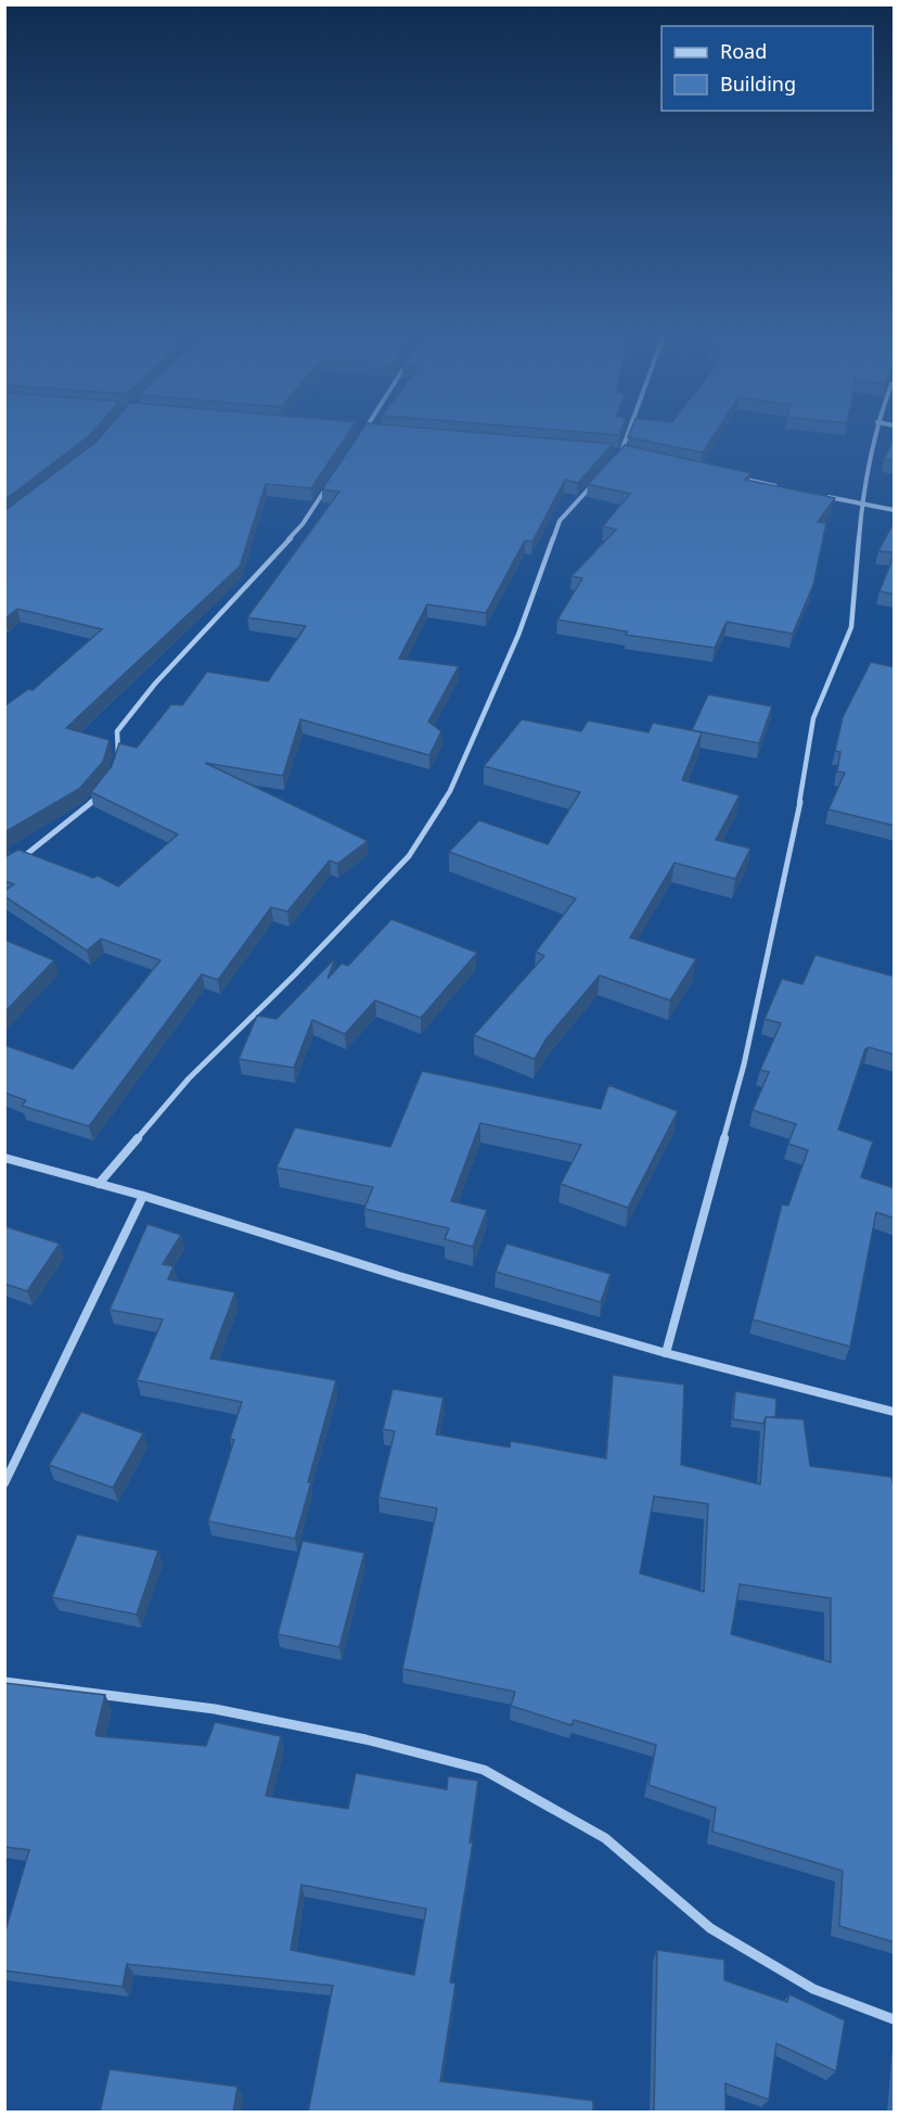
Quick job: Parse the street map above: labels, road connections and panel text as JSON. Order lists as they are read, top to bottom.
{
  "legend": ["Road", "Building"]
}
